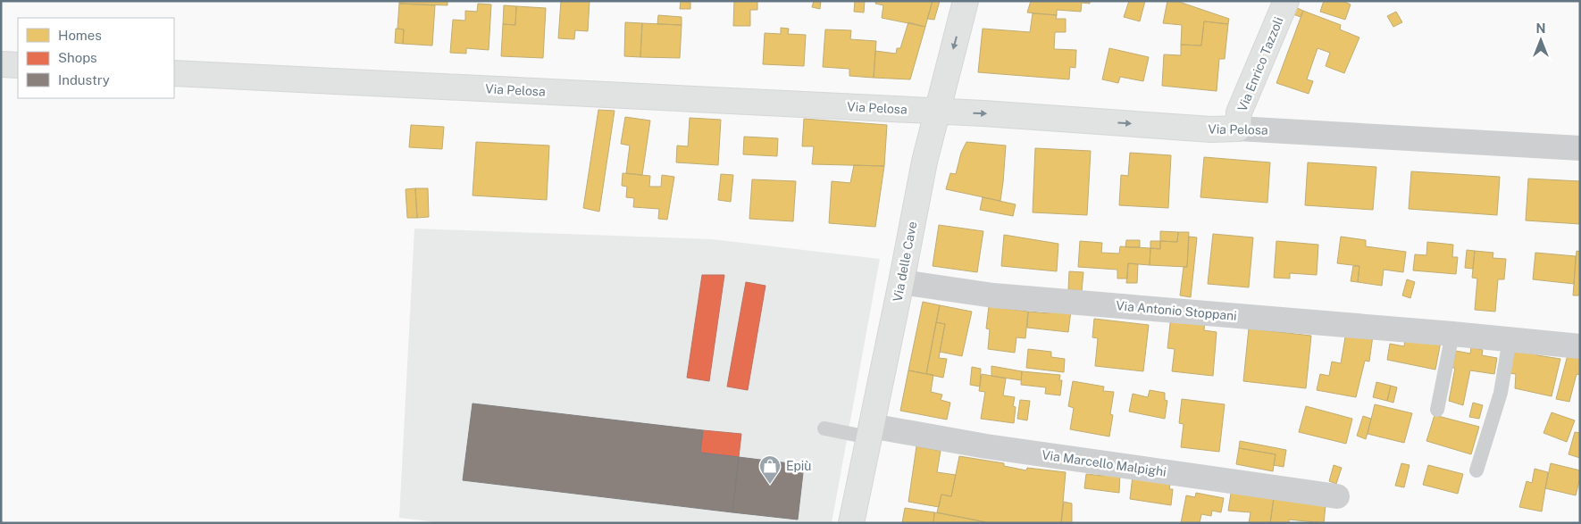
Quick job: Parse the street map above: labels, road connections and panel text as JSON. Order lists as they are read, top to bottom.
{
  "streets": {
    "street": [
      "Via Enrico Tazzoli",
      "Via Pelosa",
      "Via delle Cave",
      "Via Antonio Stoppani",
      "Via Marcello Malpighi"
    ]
  },
  "crossings": [
    ["Via Enrico Tazzoli", "Via Pelosa"],
    ["Via Pelosa", "Via delle Cave"],
    ["Via delle Cave", "Via Antonio Stoppani"],
    ["Via delle Cave", "Via Marcello Malpighi"]
  ],
  "places": {
    "shop": ["Epiù"]
  },
  "legend": ["Homes", "Shops", "Industry"],
  "north": "top"
}
